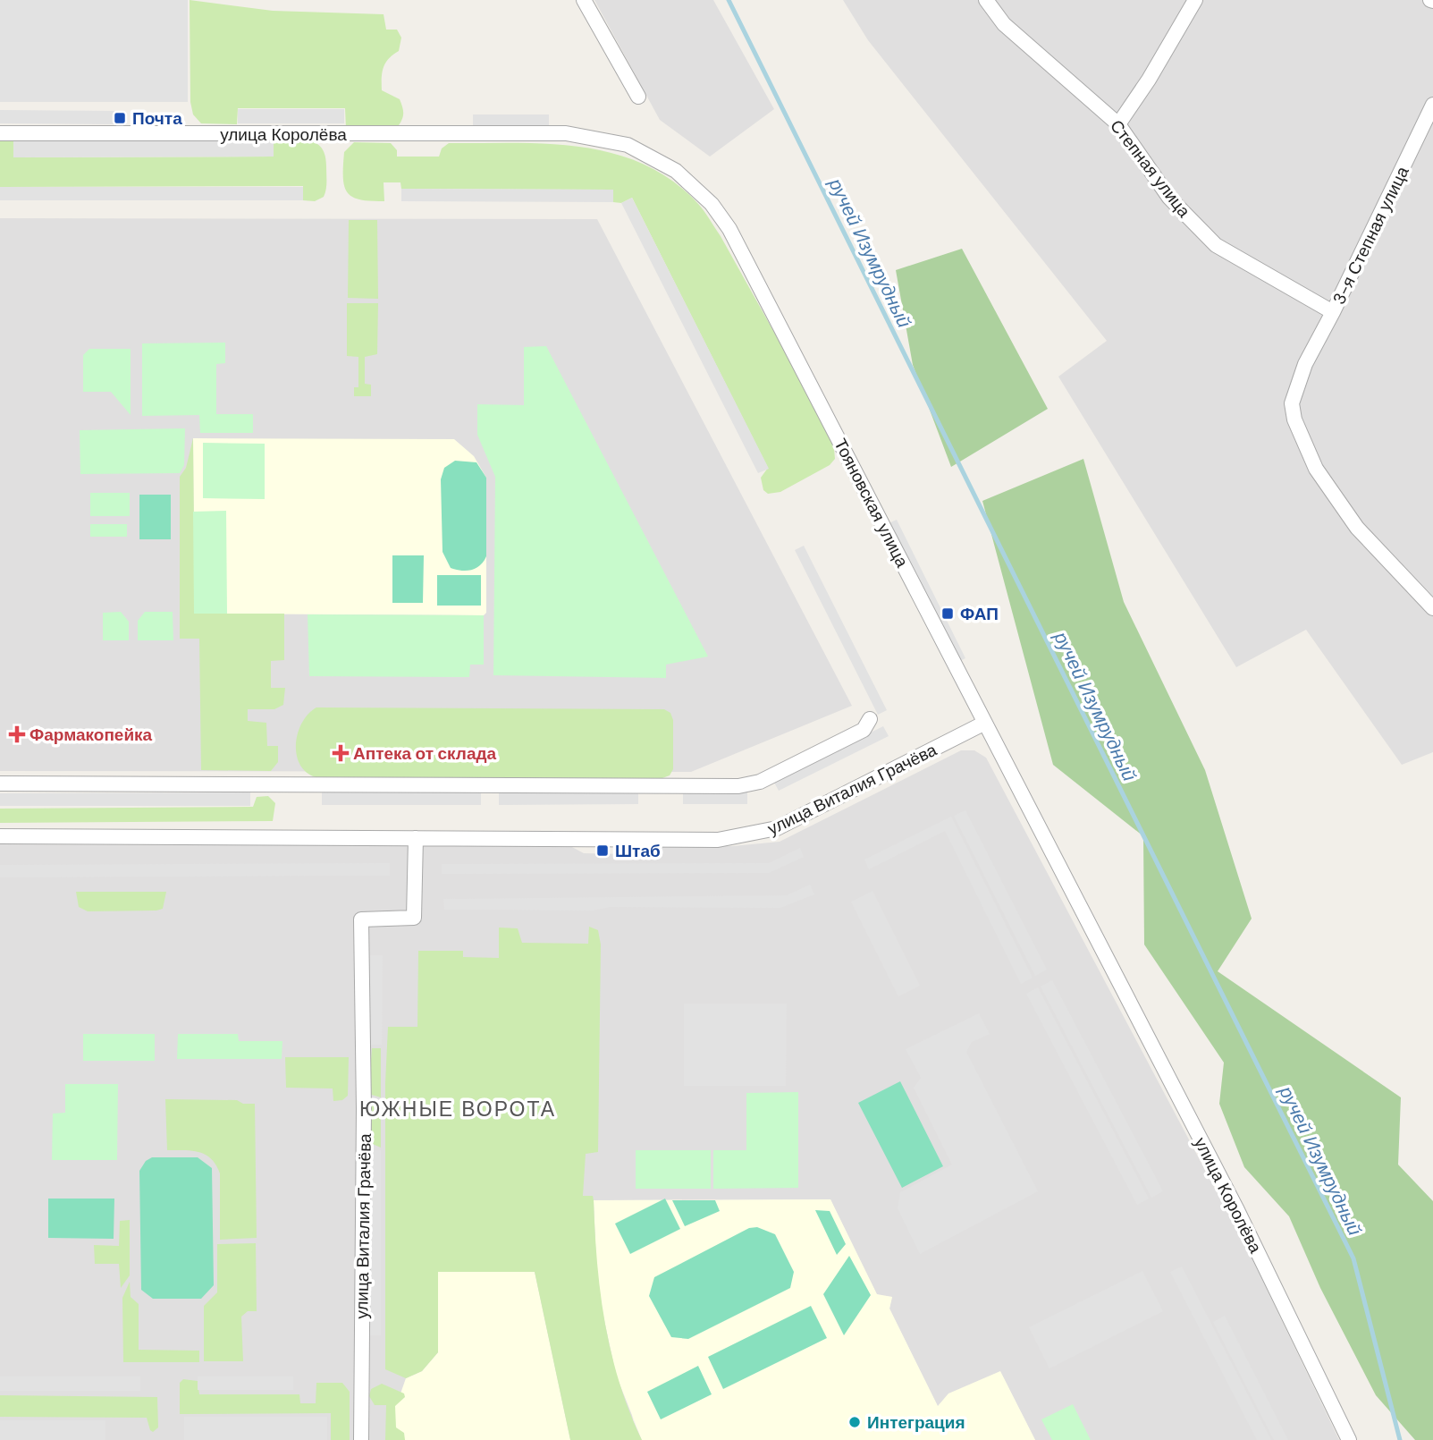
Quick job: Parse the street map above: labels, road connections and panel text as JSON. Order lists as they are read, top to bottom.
{
  "streets": {
    "street": [
      "улица Королёва",
      "Степная улица",
      "3-я Степная улица",
      "Тояновская улица",
      "улица Виталия Грачёва"
    ]
  },
  "crossings": [
    ["улица Королёва", "Тояновская улица"],
    ["Степная улица", "3-я Степная улица"],
    ["Тояновская улица", "улица Виталия Грачёва"]
  ],
  "districts": ["ЮЖНЫЕ ВОРОТА"],
  "water": ["ручей Изумрудный"],
  "places": {
    "transit": ["Почта", "ФАП", "Штаб"],
    "health": ["Фармакопейка", "Аптека от склада"],
    "other": ["Интеграция"]
  }
}
